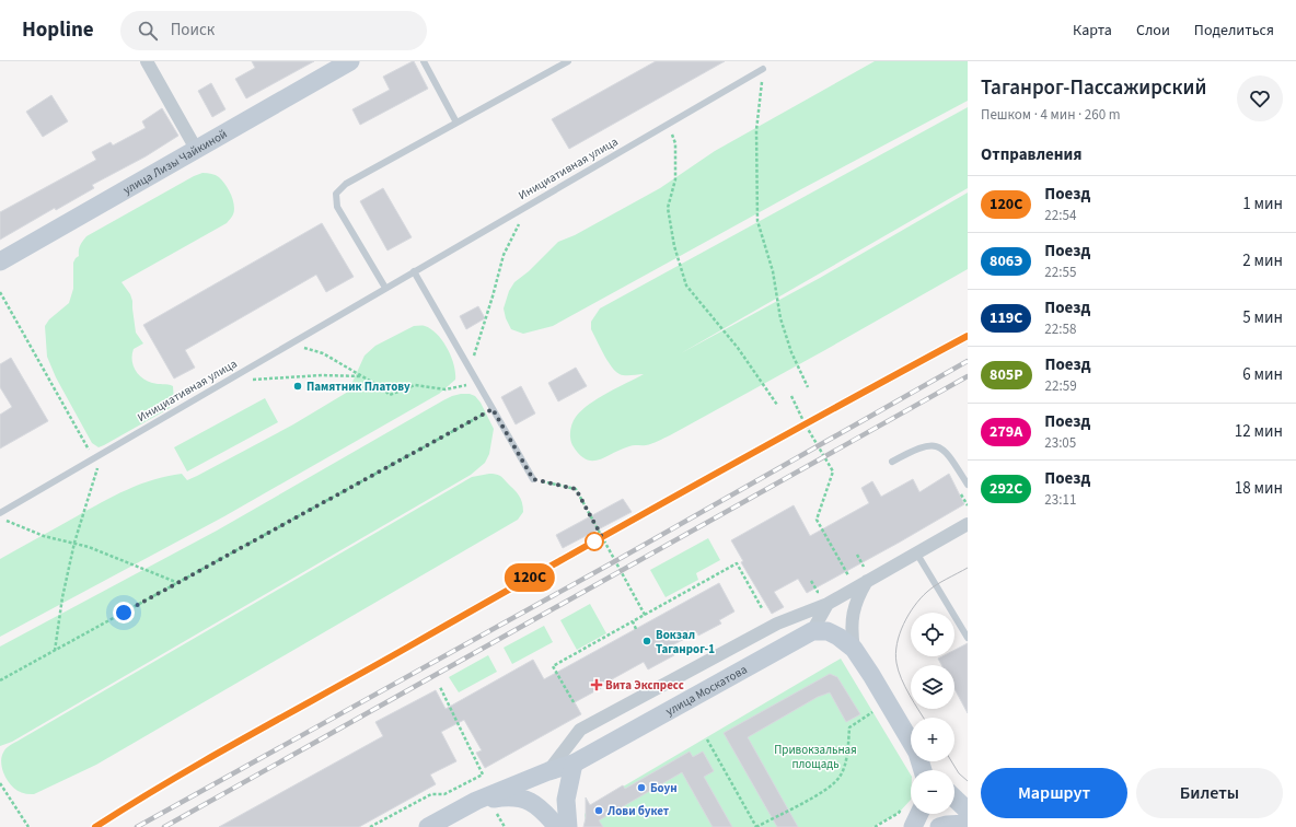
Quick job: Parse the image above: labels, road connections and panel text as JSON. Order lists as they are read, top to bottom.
{
  "streets": {
    "main road": ["улица Лизы Чайкиной", "улица Москатова"],
    "lane": ["Инициативная улица"]
  },
  "parks": ["Привокзальная площадь"],
  "places": {
    "other": [
      "Памятник Платову",
      "Вокзал Таганрог-1",
      "Боун",
      "Лови букет"
    ],
    "health": ["Вита Экспресс"]
  },
  "page": {
    "header": "Hopline",
    "search": "Поиск",
    "nav": ["Карта", "Слои", "Поделиться"],
    "on_map": "120С",
    "heading": [
      ["Таганрог-Пассажирский", "Пешком · 4 мин · 260 m"],
      "Отправления"
    ],
    "list": [
      {
        "mark": "120С",
        "name": "Поезд",
        "note": "22:54",
        "value": "1 мин"
      },
      {
        "mark": "806Э",
        "name": "Поезд",
        "note": "22:55",
        "value": "2 мин"
      },
      {
        "mark": "119С",
        "name": "Поезд",
        "note": "22:58",
        "value": "5 мин"
      },
      {
        "mark": "805Р",
        "name": "Поезд",
        "note": "22:59",
        "value": "6 мин"
      },
      {
        "mark": "279А",
        "name": "Поезд",
        "note": "23:05",
        "value": "12 мин"
      },
      {
        "mark": "292С",
        "name": "Поезд",
        "note": "23:11",
        "value": "18 мин"
      }
    ],
    "map_buttons": ["+", "−"],
    "buttons": ["Маршрут", "Билеты"]
  }
}
